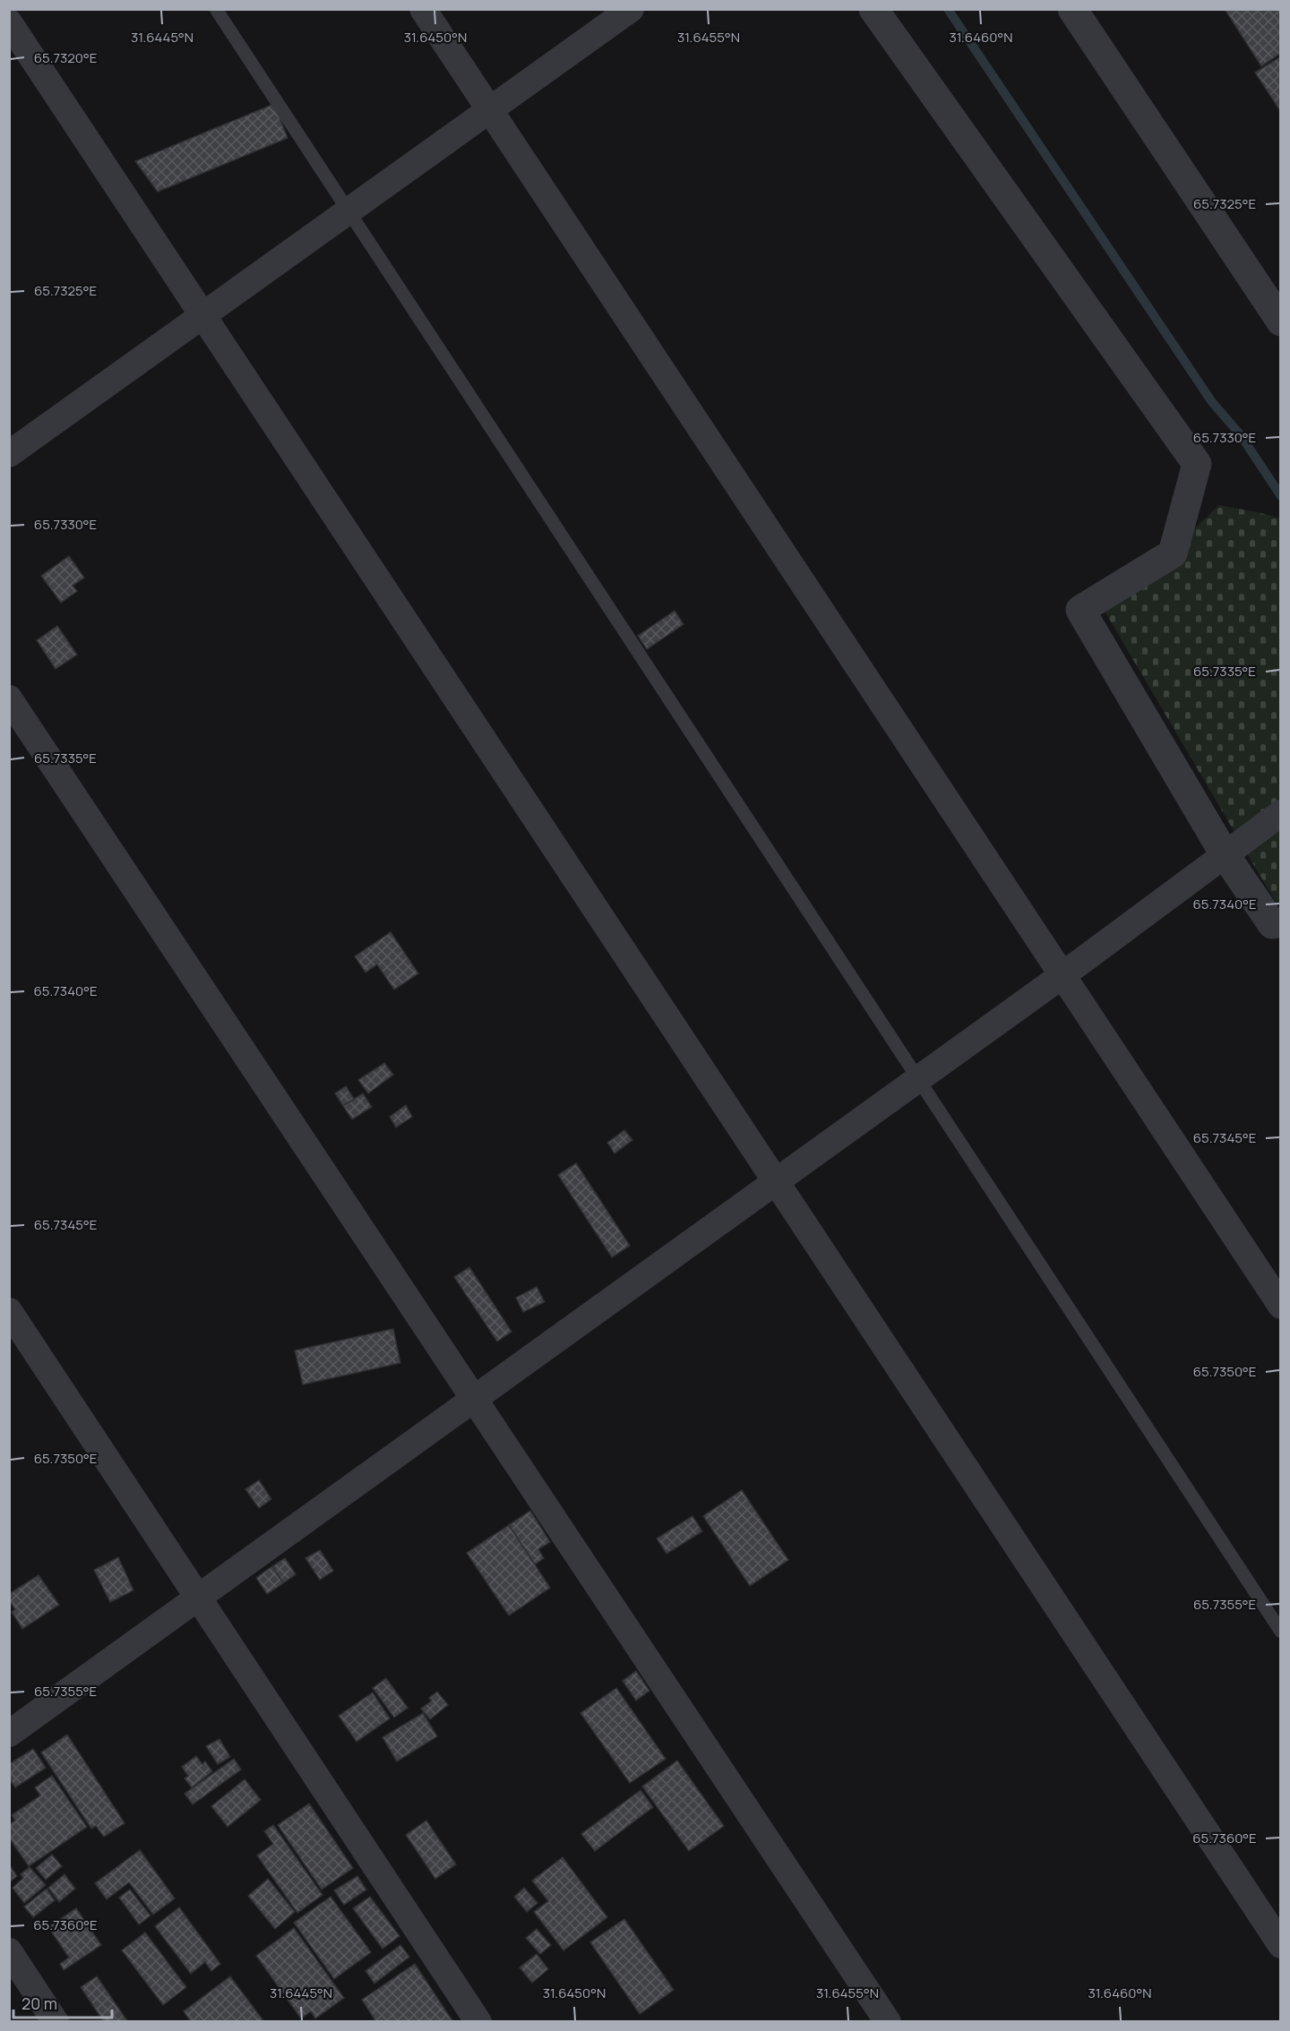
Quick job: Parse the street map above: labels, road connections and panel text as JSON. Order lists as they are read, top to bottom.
{
  "scale_bar": "20 m",
  "coordinates": [
    "31.6445°N",
    "31.6450°N",
    "31.6455°N",
    "31.6460°N",
    "65.7320°E",
    "65.7325°E",
    "65.7330°E",
    "65.7335°E",
    "65.7340°E",
    "65.7345°E",
    "65.7350°E",
    "65.7355°E",
    "65.7360°E"
  ]
}
